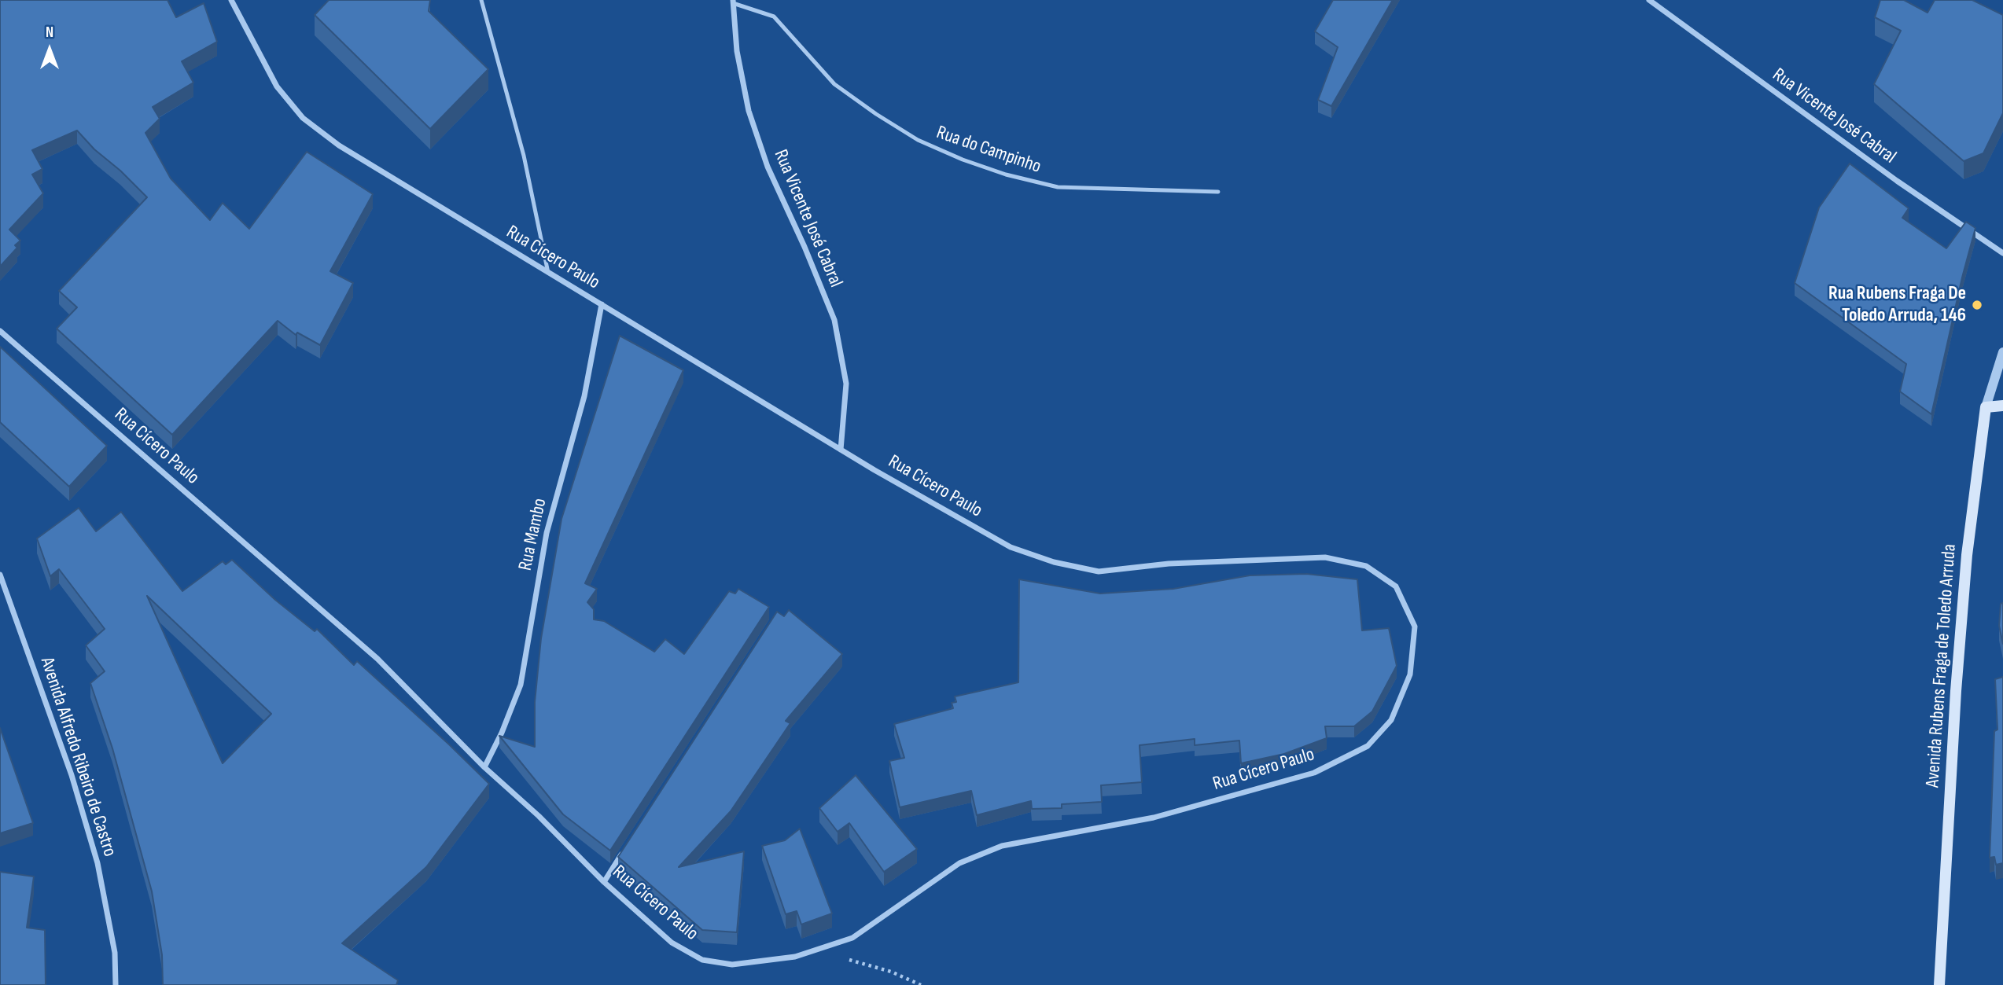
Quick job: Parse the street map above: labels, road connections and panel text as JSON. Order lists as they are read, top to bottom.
{
  "streets": {
    "main road": ["Avenida Rubens Fraga de Toledo Arruda"],
    "street": [
      "Rua Vicente José Cabral",
      "Rua Cícero Paulo",
      "Rua Mambo",
      "Avenida Alfredo Ribeiro de Castro"
    ],
    "lane": ["Rua do Campinho"]
  },
  "crossings": [
    ["Rua Vicente José Cabral", "Rua do Campinho"],
    ["Rua Vicente José Cabral", "Rua Cícero Paulo"],
    ["Rua Cícero Paulo", "Rua Mambo"]
  ],
  "places": ["Rua Rubens Fraga De Toledo Arruda, 146"],
  "north": "top"
}
